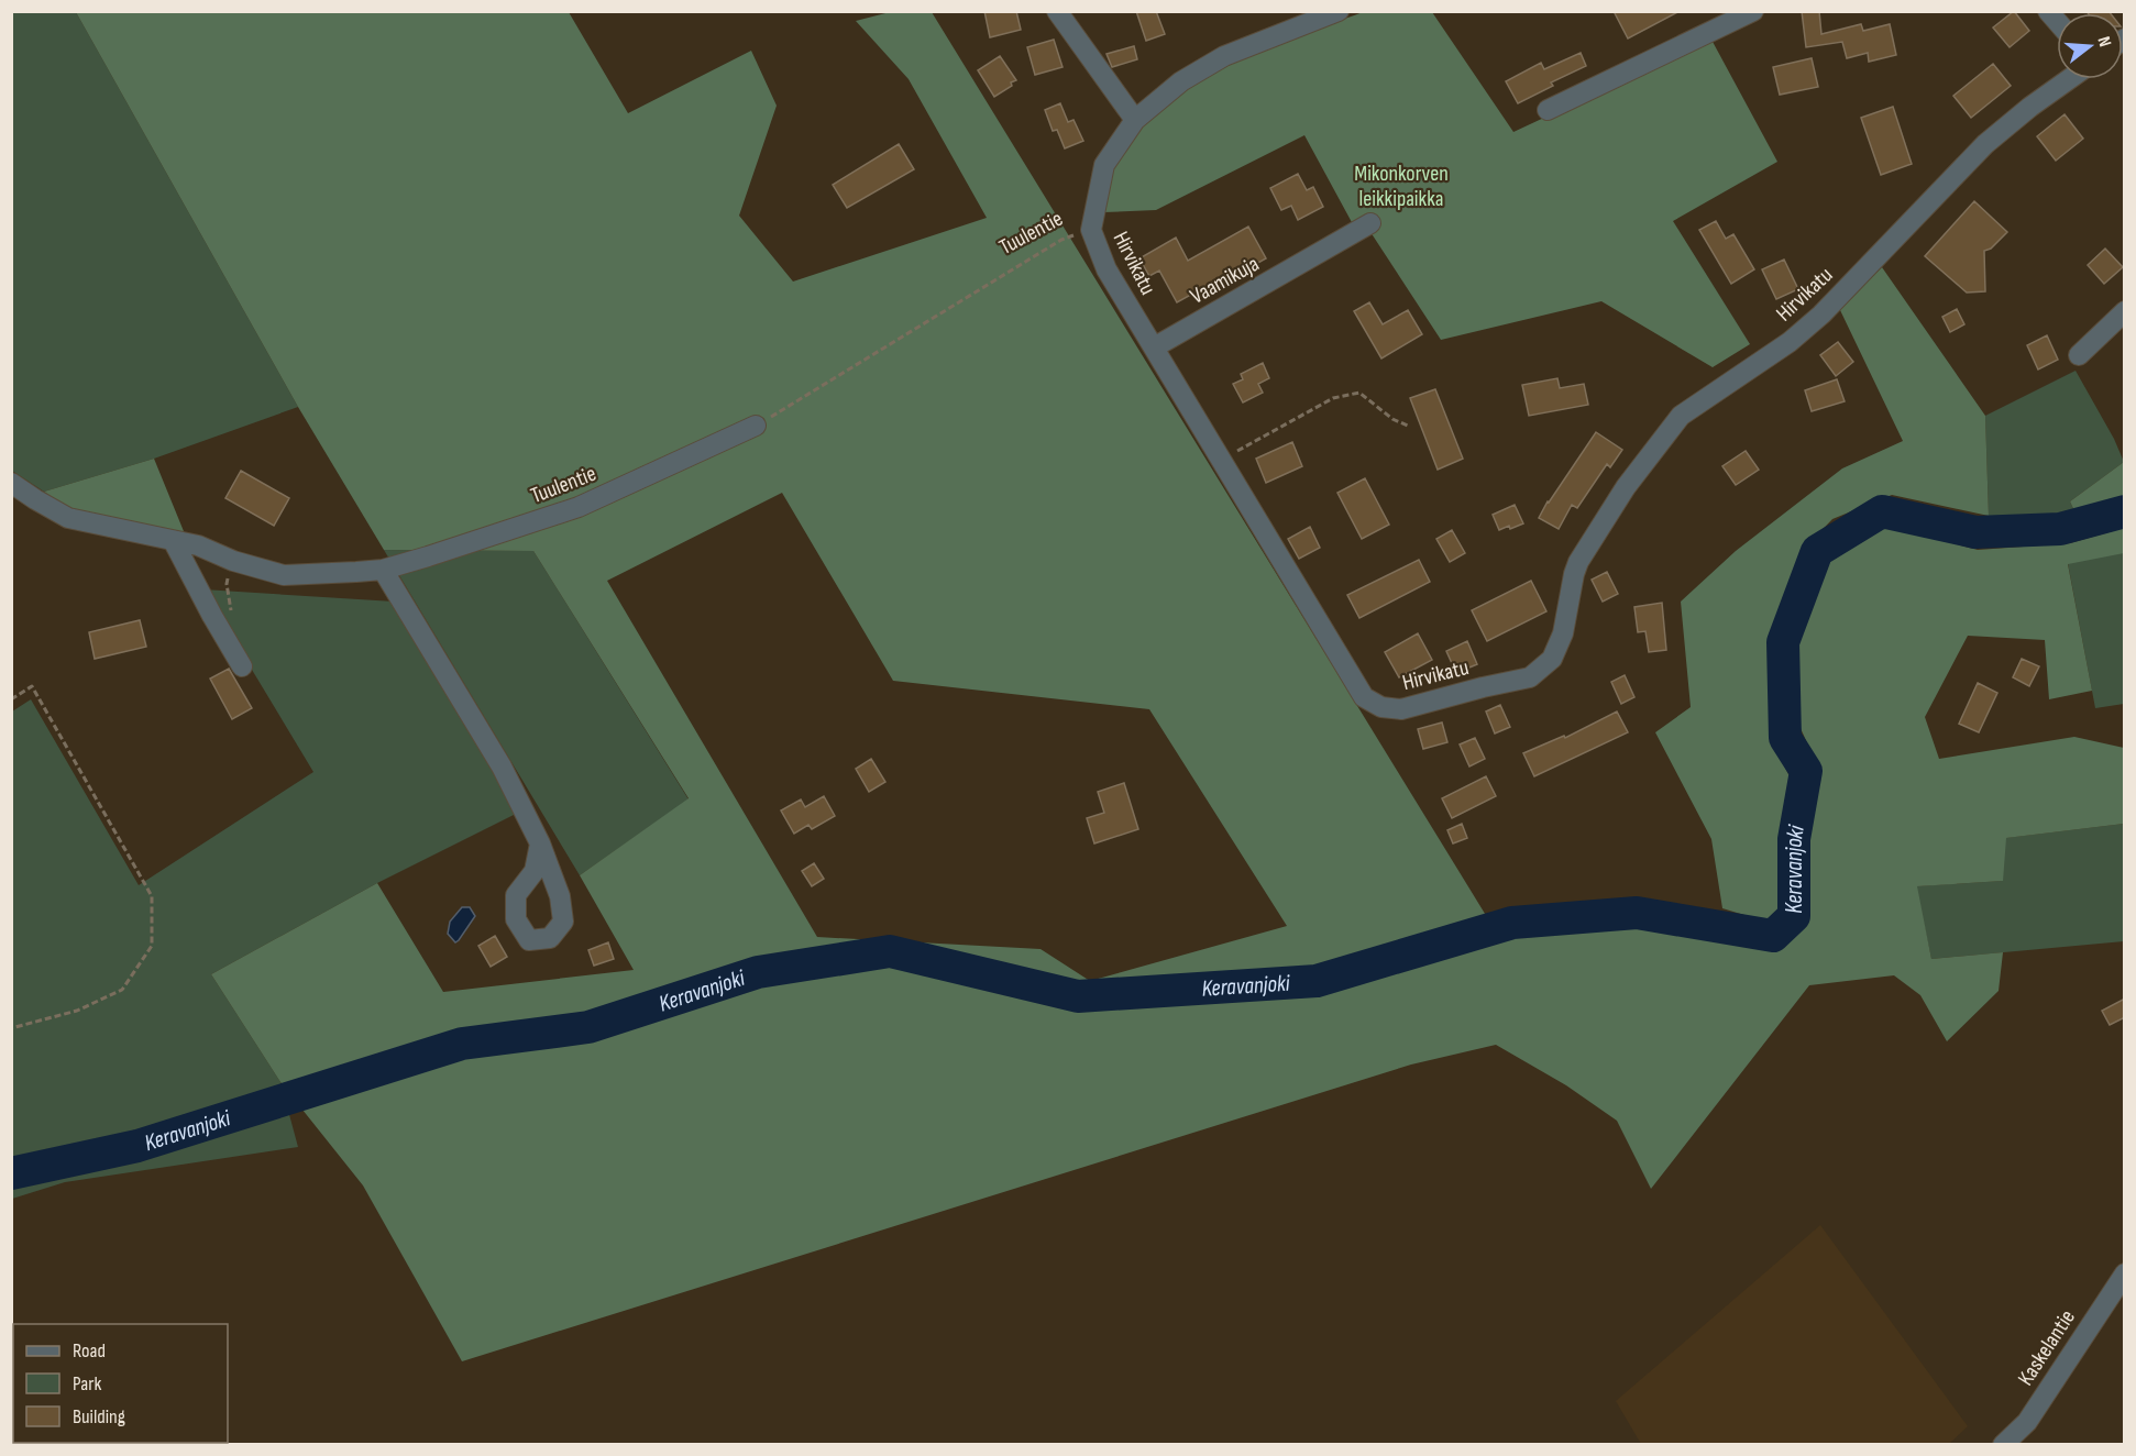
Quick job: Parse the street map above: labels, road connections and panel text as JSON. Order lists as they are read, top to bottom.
{
  "streets": {
    "street": [
      "Tuulentie",
      "Hirvikatu",
      "Vaamikuja",
      "Kaskelantie"
    ]
  },
  "crossings": [
    ["Tuulentie", "Hirvikatu"],
    ["Hirvikatu", "Vaamikuja"]
  ],
  "water": ["Keravanjoki"],
  "parks": ["Mikonkorven leikkipaikka"],
  "legend": ["Road", "Park", "Building"],
  "north": "right"
}
